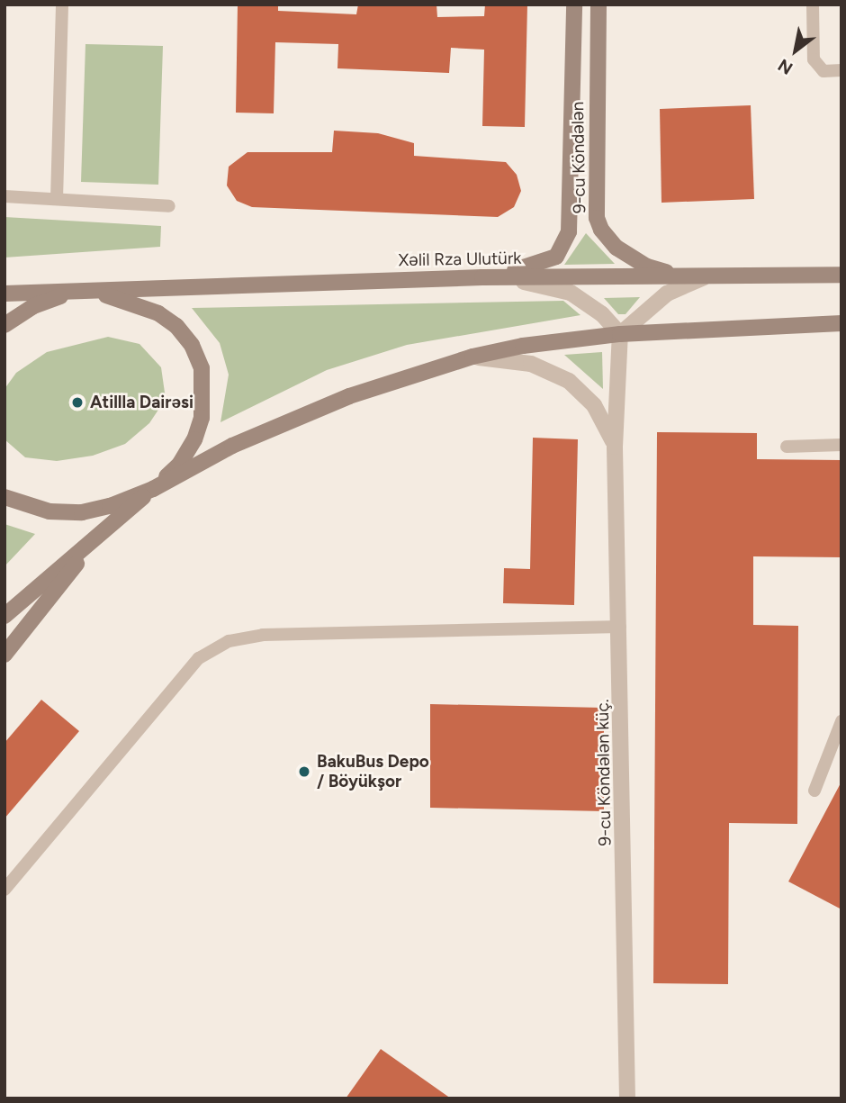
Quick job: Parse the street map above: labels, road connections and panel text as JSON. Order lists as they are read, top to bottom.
{
  "streets": {
    "main road": ["9-cu Köndələn", "Xəlil Rza Ulutürk"],
    "street": ["9-cu Köndələn küç."]
  },
  "crossings": [
    ["9-cu Köndələn", "Xəlil Rza Ulutürk"]
  ],
  "places": ["Atillla Dairəsi", "BakuBus Depo / Böyükşor"],
  "north": "bottom left"
}
